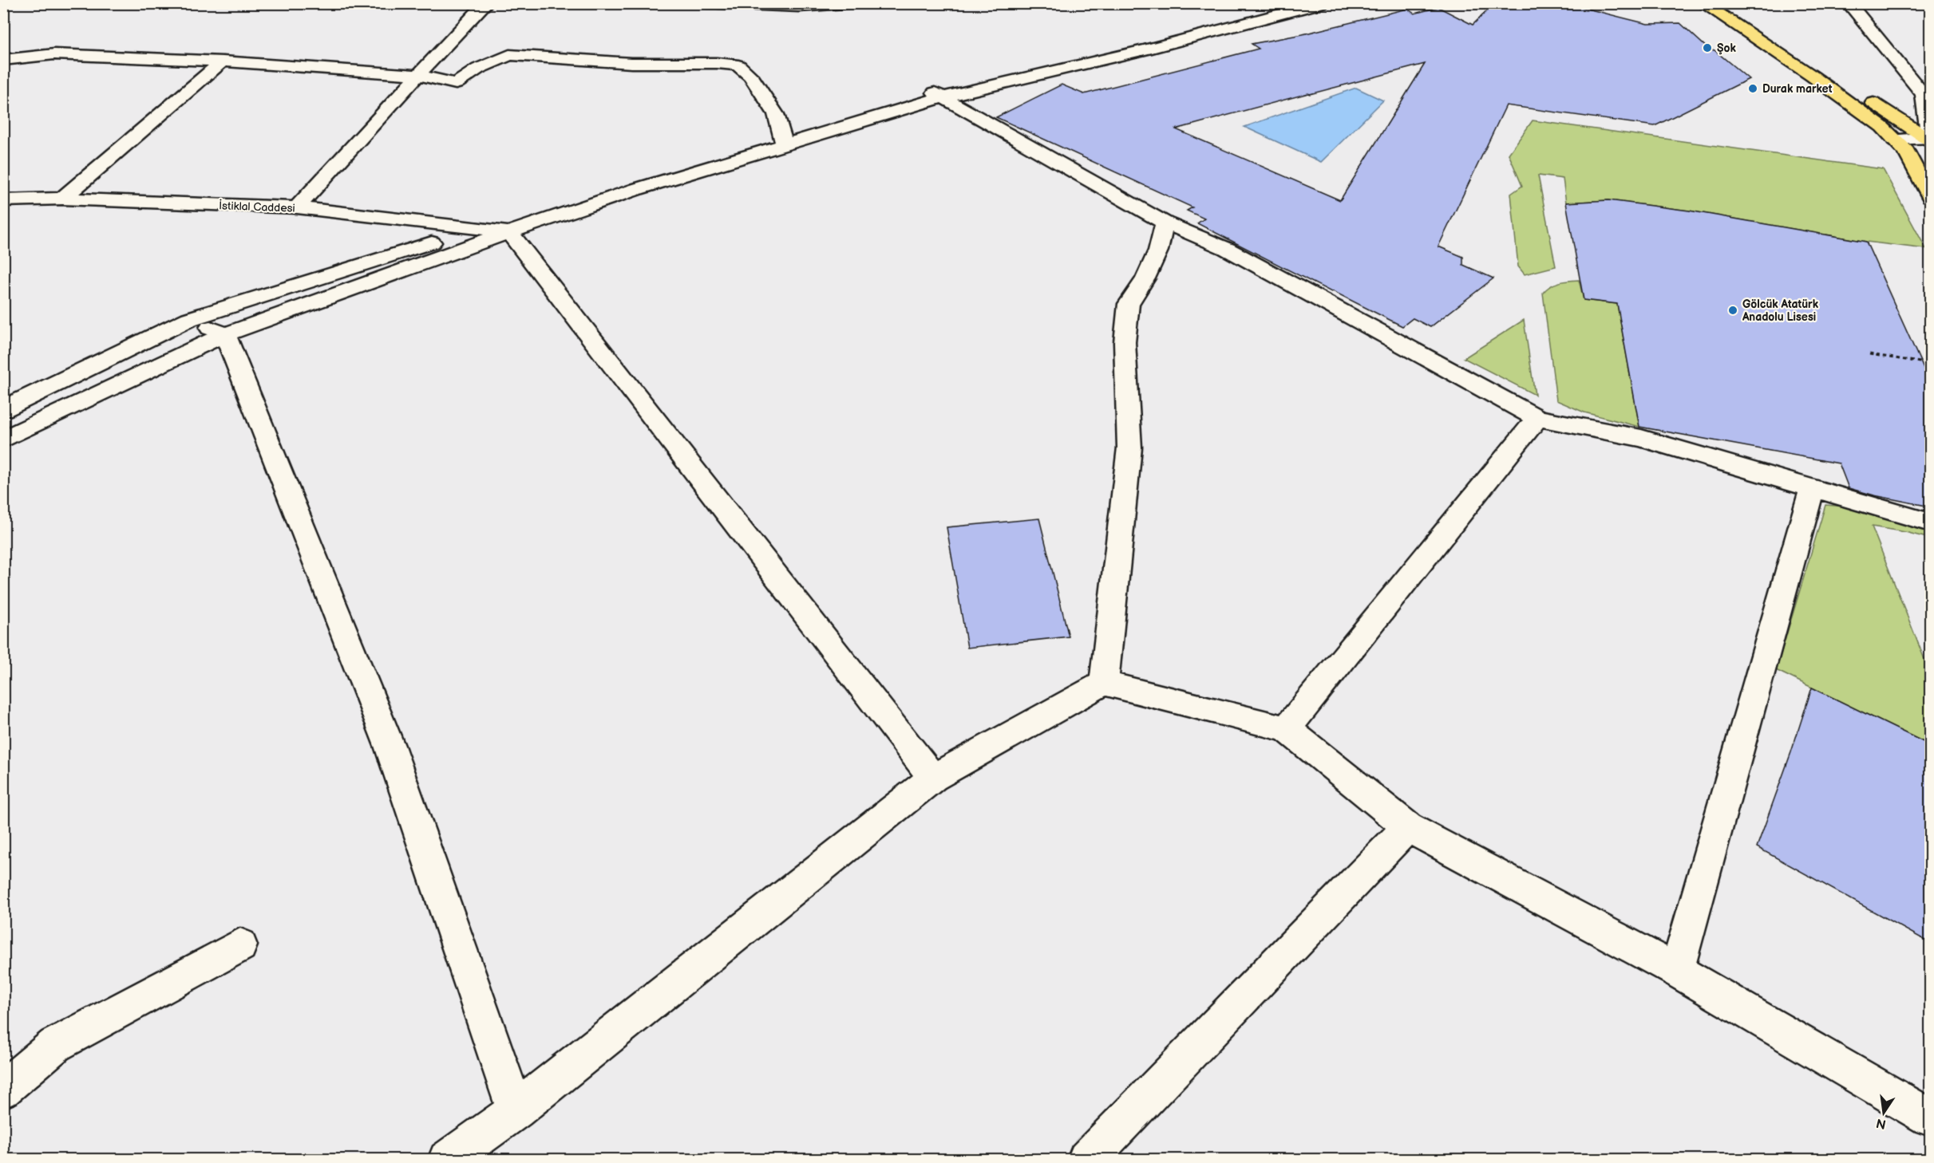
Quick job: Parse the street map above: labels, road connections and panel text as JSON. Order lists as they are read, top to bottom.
{
  "streets": {
    "street": ["İstiklal Caddesi"]
  },
  "places": ["Şok", "Durak market", "Gölcük Atatürk Anadolu Lisesi"],
  "north": "bottom"
}
